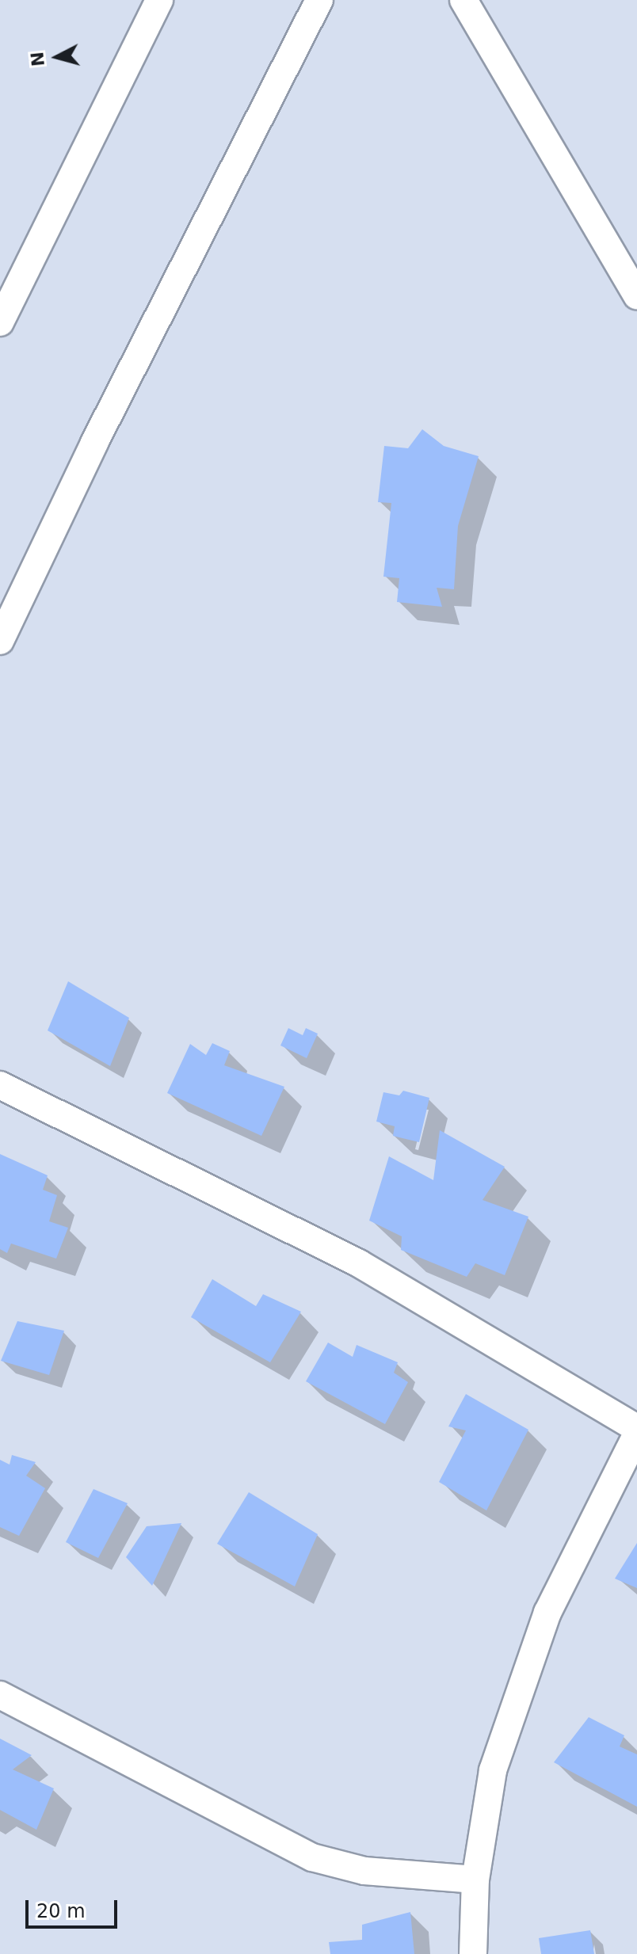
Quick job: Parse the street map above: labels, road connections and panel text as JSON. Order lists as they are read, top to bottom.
{
  "scale_bar": "20 m",
  "north": "left"
}
